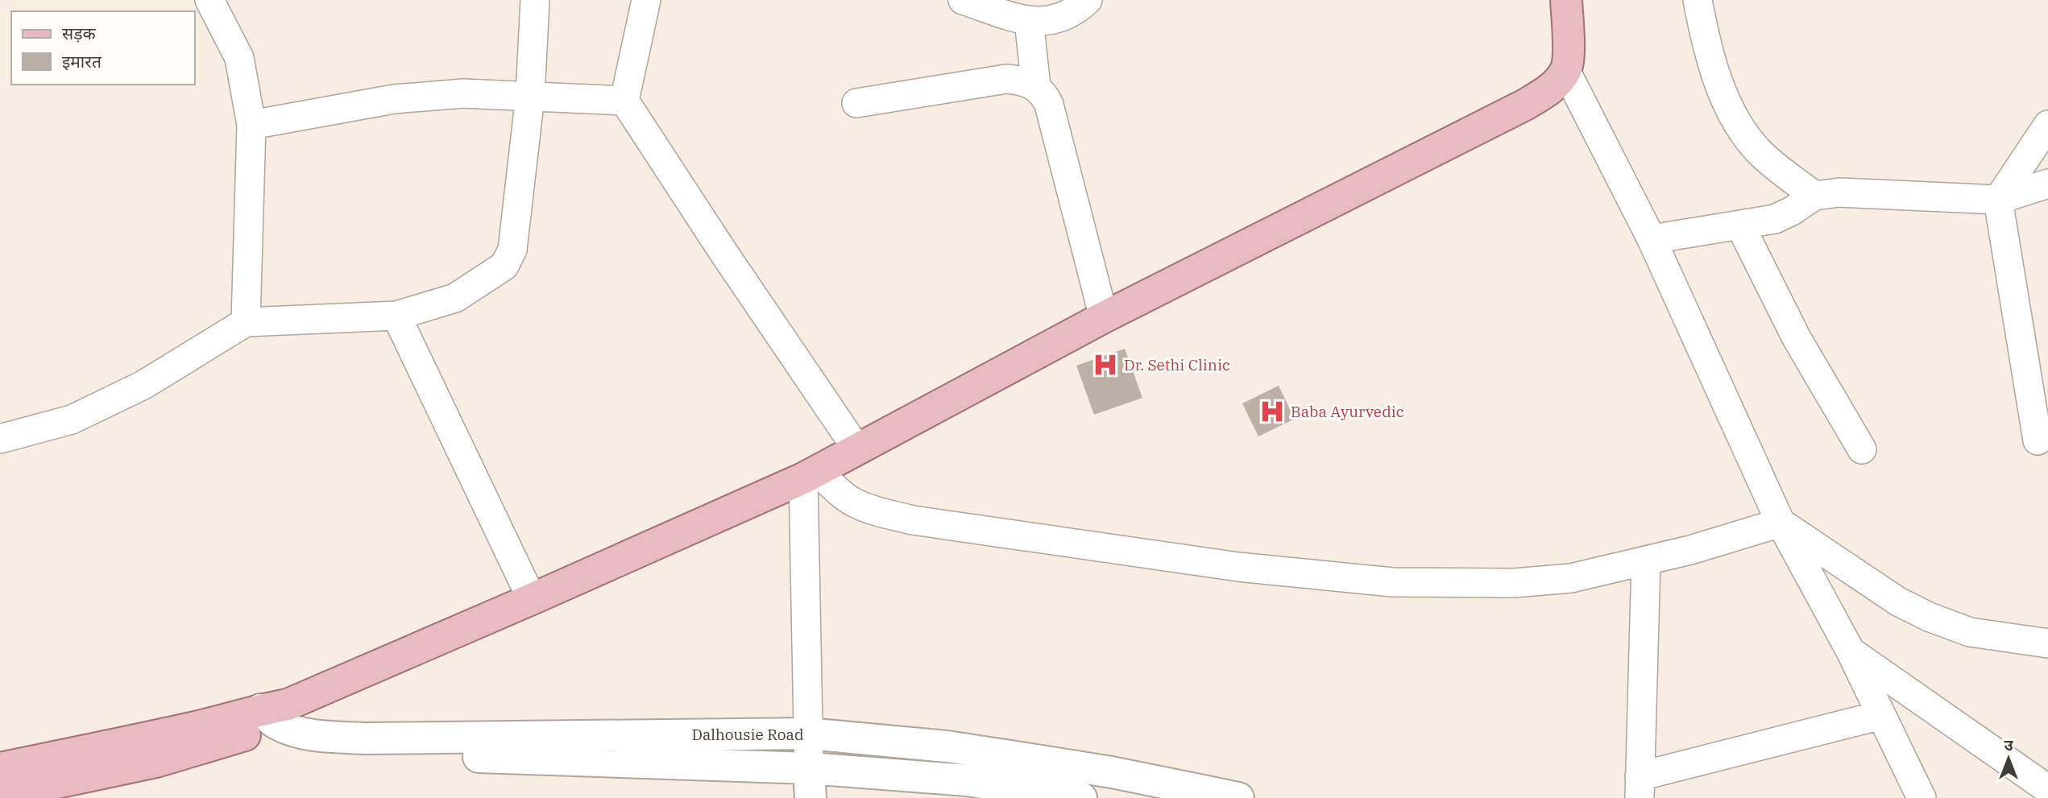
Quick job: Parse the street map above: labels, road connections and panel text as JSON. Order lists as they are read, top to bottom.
{
  "streets": {
    "street": ["Dalhousie Road"]
  },
  "places": {
    "hospital": ["Dr. Sethi Clinic", "Baba Ayurvedic"]
  },
  "legend": ["सड़क", "इमारत"],
  "north": "top"
}
